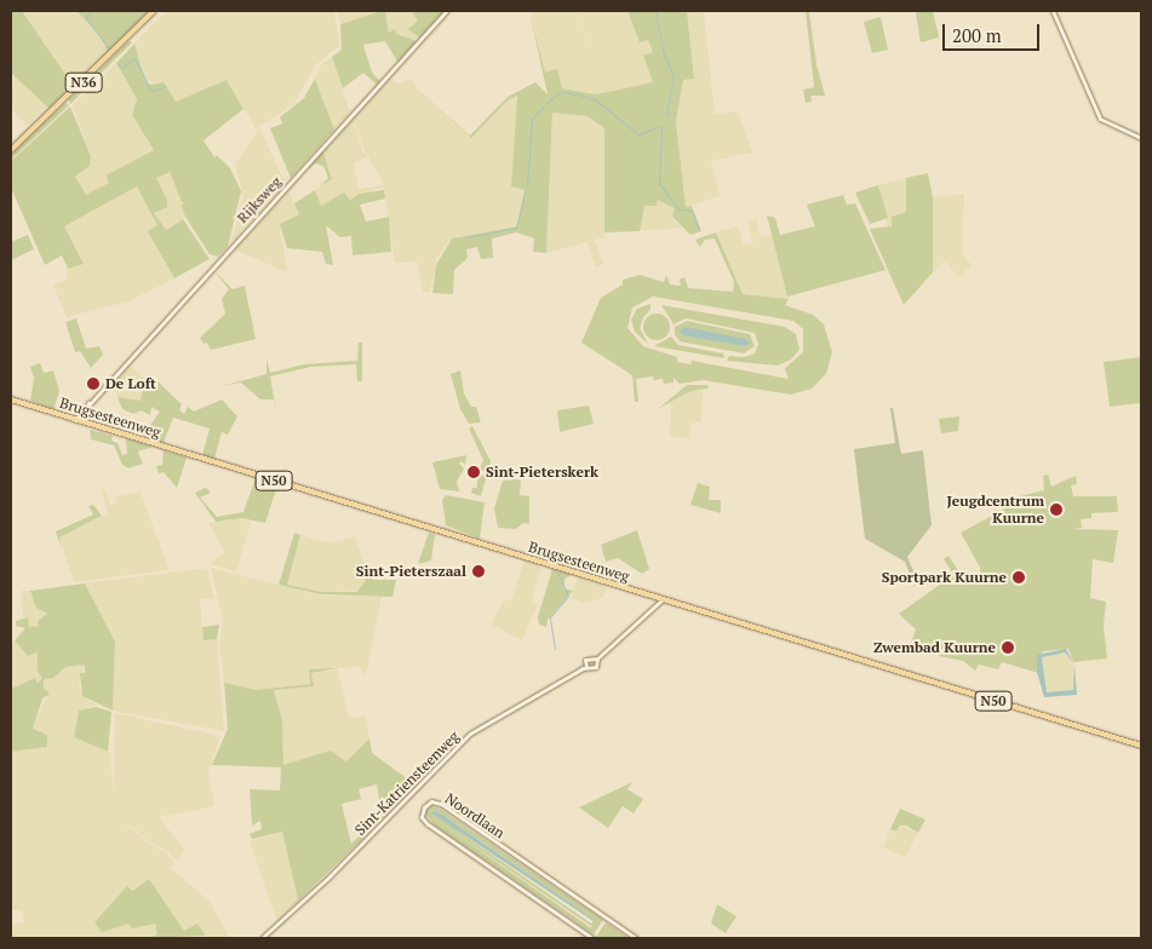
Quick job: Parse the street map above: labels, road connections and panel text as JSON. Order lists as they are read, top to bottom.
{
  "streets": {
    "main road": ["N36", "Brugsesteenweg", "N50"],
    "street": ["Rijksweg", "Sint-Katriensteenweg", "Noordlaan"]
  },
  "crossings": [
    ["Rijksweg", "Brugsesteenweg"]
  ],
  "places": [
    "De Loft",
    "Sint-Pieterskerk",
    "Jeugdcentrum Kuurne",
    "Sint-Pieterszaal",
    "Sportpark Kuurne",
    "Zwembad Kuurne"
  ],
  "scale_bar": "200 m"
}
